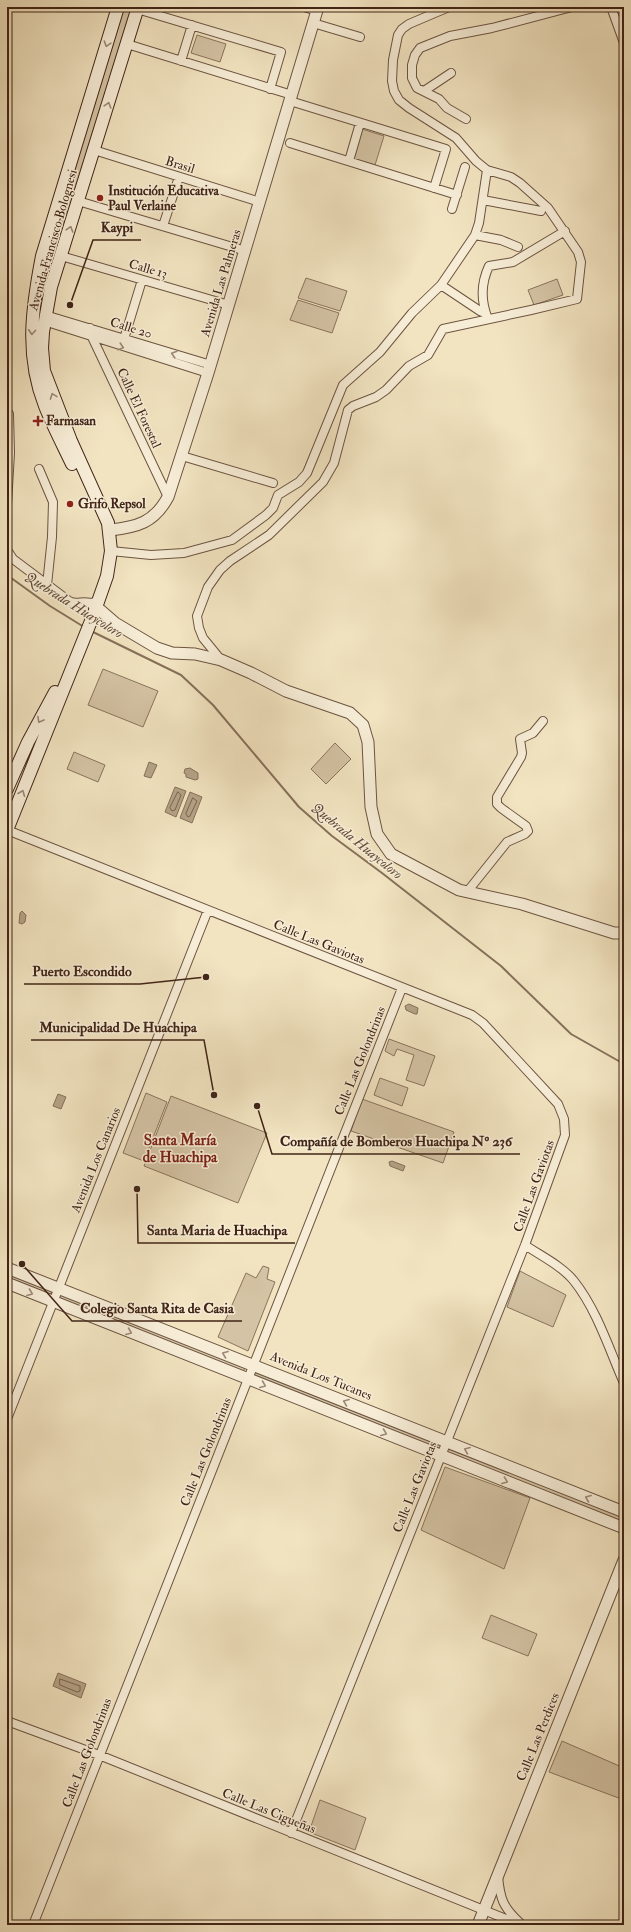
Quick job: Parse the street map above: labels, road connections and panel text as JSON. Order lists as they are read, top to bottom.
{
  "streets": {
    "main road": ["Avenida Francisco Bolognesi"],
    "street": [
      "Brasil",
      "Calle 13",
      "Avenida Las Palmeras",
      "Calle 20",
      "Calle El Forestal",
      "Calle Las Gaviotas",
      "Calle Las Golondrinas",
      "Avenida Los Canarios",
      "Avenida Los Tucanes",
      "Calle Las Perdices",
      "Calle Las Cigueñas"
    ]
  },
  "crossings": [
    ["Brasil", "Avenida Francisco Bolognesi"],
    ["Brasil", "Avenida Las Palmeras"],
    ["Avenida Francisco Bolognesi", "Calle 13"],
    ["Avenida Francisco Bolognesi", "Avenida Las Palmeras"],
    ["Avenida Francisco Bolognesi", "Calle 20"],
    ["Calle 13", "Avenida Las Palmeras"],
    ["Avenida Las Palmeras", "Calle 20"],
    ["Avenida Las Palmeras", "Calle El Forestal"],
    ["Calle 20", "Calle El Forestal"],
    ["Calle Las Gaviotas", "Calle Las Golondrinas"],
    ["Calle Las Gaviotas", "Avenida Los Canarios"],
    ["Calle Las Gaviotas", "Avenida Los Tucanes"],
    ["Calle Las Gaviotas", "Calle Las Cigueñas"],
    ["Calle Las Golondrinas", "Avenida Los Tucanes"],
    ["Calle Las Golondrinas", "Calle Las Cigueñas"],
    ["Avenida Los Canarios", "Avenida Los Tucanes"],
    ["Calle Las Perdices", "Calle Las Cigueñas"]
  ],
  "districts": ["Santa María de Huachipa"],
  "water": ["Quebrada Huaycoloro"],
  "places": {
    "other": [
      "Institución Educativa Paul Verlaine",
      "Kaypi",
      "Grifo Repsol",
      "Puerto Escondido",
      "Municipalidad De Huachipa",
      "Compañía de Bomberos Huachipa Nº 236",
      "Santa Maria de Huachipa",
      "Colegio Santa Rita de Casia"
    ],
    "health": ["Farmasan"]
  }
}
